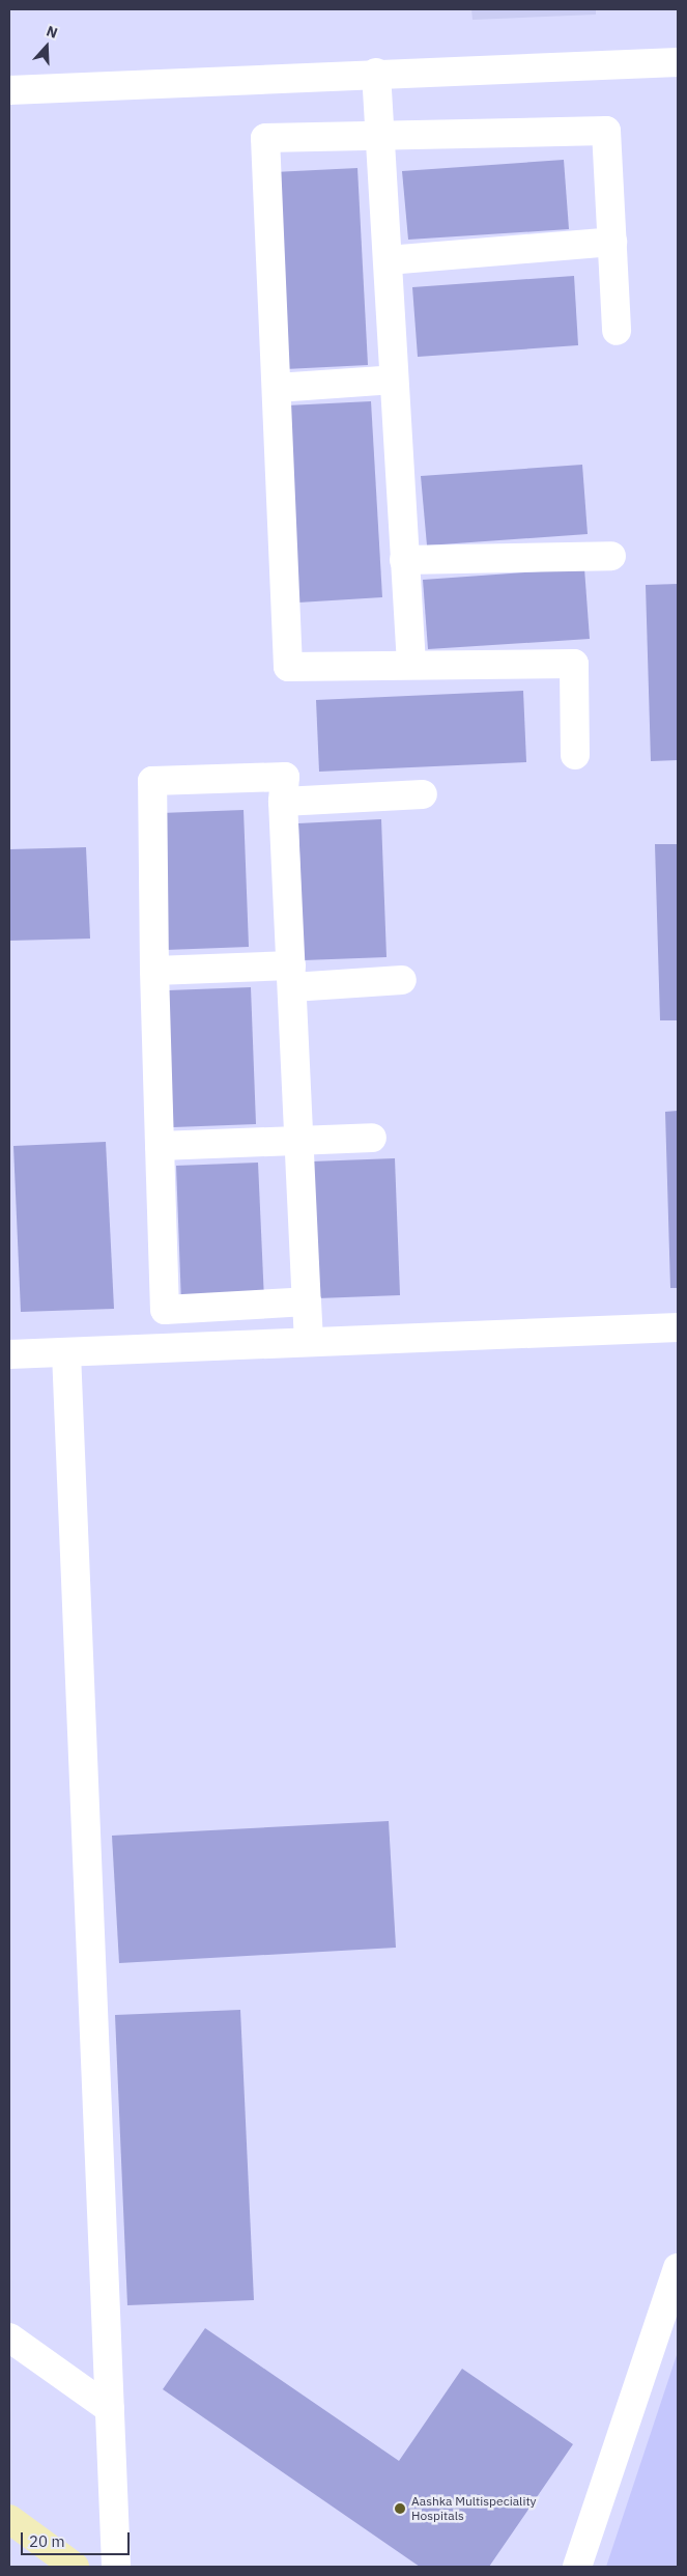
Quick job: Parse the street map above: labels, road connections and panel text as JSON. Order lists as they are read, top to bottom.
{
  "places": ["Aashka Multispeciality Hospitals"],
  "scale_bar": "20 m",
  "north": "top"
}
